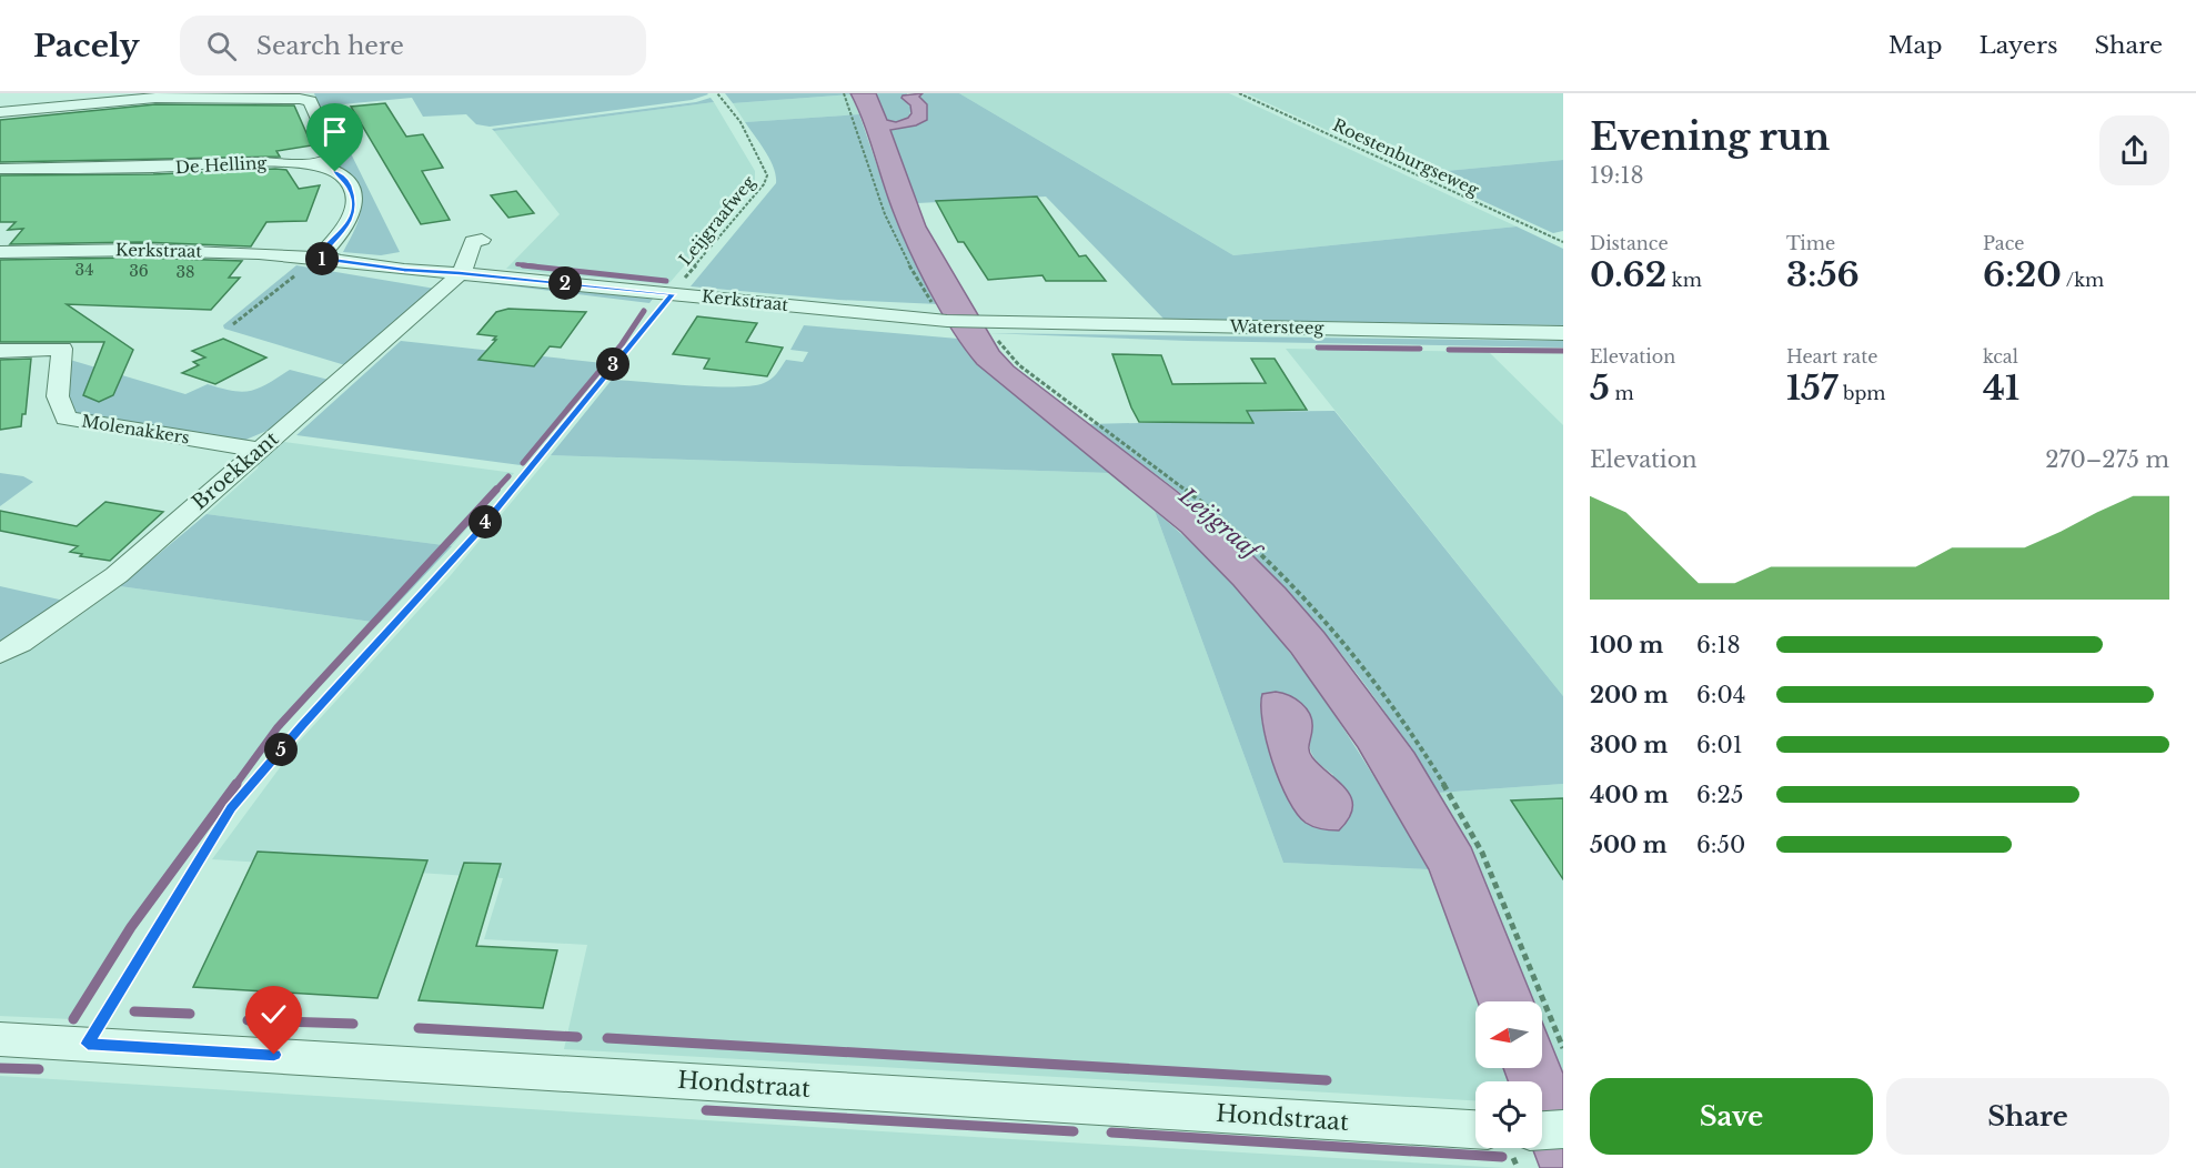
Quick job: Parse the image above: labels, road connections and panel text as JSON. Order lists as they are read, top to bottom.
{
  "streets": {
    "street": [
      "De Helling",
      "Kerkstraat",
      "Watersteeg",
      "Molenakkers",
      "Broekkant",
      "Hondstraat"
    ],
    "path": ["Roestenburgseweg", "Leijgraafweg"]
  },
  "crossings": [
    ["De Helling", "Kerkstraat"],
    ["Leijgraafweg", "Kerkstraat"],
    ["Kerkstraat", "Watersteeg"],
    ["Kerkstraat", "Broekkant"],
    ["Molenakkers", "Broekkant"]
  ],
  "water": ["Leijgraaf"],
  "house_numbers": ["34", "36", "38"],
  "north": "left",
  "page": {
    "header": "Pacely",
    "search": "Search here",
    "nav": ["Map", "Layers", "Share"],
    "heading": ["Evening run", "19:18"],
    "stats": [
      ["Distance", "0.62 km"],
      ["Time", "3:56"],
      ["Pace", "6:20 /km"],
      ["Elevation", "5 m"],
      ["Heart rate", "157 bpm"],
      ["kcal", "41"]
    ],
    "pins": [
      "1",
      "2",
      "3",
      "4",
      "5"
    ],
    "chart": ["Elevation", "270–275 m"],
    "list": [
      {
        "name": "100 m",
        "note": "6:18"
      },
      {
        "name": "200 m",
        "note": "6:04"
      },
      {
        "name": "300 m",
        "note": "6:01"
      },
      {
        "name": "400 m",
        "note": "6:25"
      },
      {
        "name": "500 m",
        "note": "6:50"
      }
    ],
    "buttons": ["Save", "Share"]
  }
}
